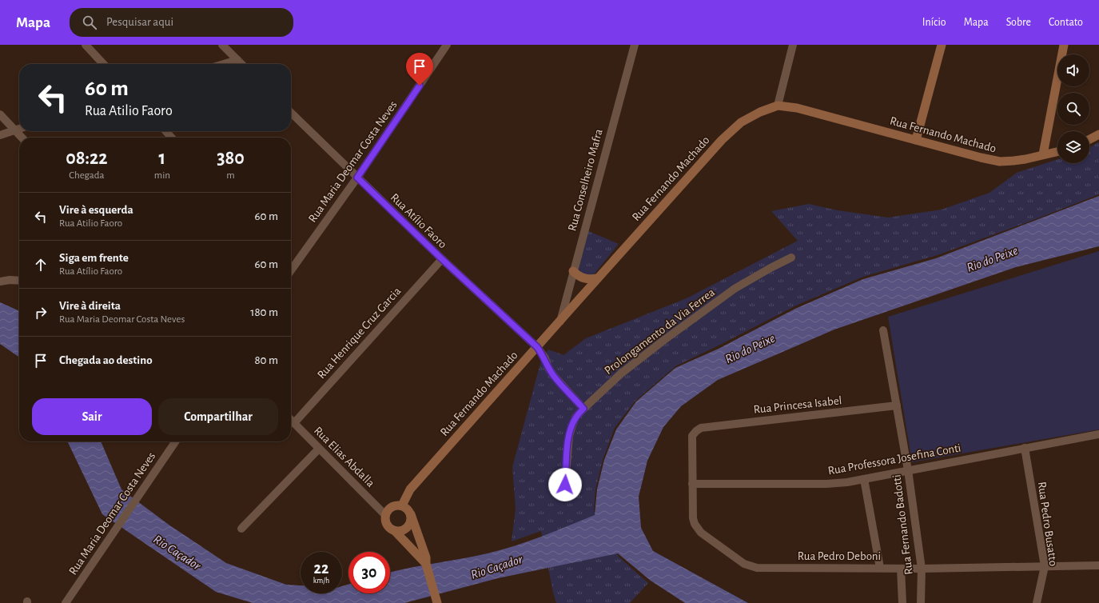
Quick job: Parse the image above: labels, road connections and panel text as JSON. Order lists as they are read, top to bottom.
{
  "streets": {
    "main road": ["Rua Fernando Machado"],
    "street": [
      "Rua Maria Deomar Costa Neves",
      "Rua Conselheiro Mafra",
      "Rua Atílio Faoro",
      "Prolongamento da Via Ferrea",
      "Rua Henrique Cruz Garcia",
      "Rua Princesa Isabel",
      "Rua Elias Abdalla",
      "Rua Professora Josefina Conti",
      "Rua Pedro Busatto",
      "Rua Fernando Badotti",
      "Rua Pedro Deboni"
    ]
  },
  "crossings": [
    ["Rua Fernando Machado", "Rua Conselheiro Mafra"],
    ["Rua Fernando Machado", "Rua Atílio Faoro"],
    ["Rua Fernando Machado", "Rua Elias Abdalla"],
    ["Rua Maria Deomar Costa Neves", "Rua Atílio Faoro"],
    ["Rua Atílio Faoro", "Prolongamento da Via Ferrea"],
    ["Rua Atílio Faoro", "Rua Henrique Cruz Garcia"],
    ["Rua Henrique Cruz Garcia", "Rua Elias Abdalla"],
    ["Rua Princesa Isabel", "Rua Fernando Badotti"],
    ["Rua Princesa Isabel", "Rua Pedro Deboni"],
    ["Rua Professora Josefina Conti", "Rua Pedro Busatto"],
    ["Rua Professora Josefina Conti", "Rua Fernando Badotti"],
    ["Rua Professora Josefina Conti", "Rua Pedro Deboni"],
    ["Rua Pedro Busatto", "Rua Pedro Deboni"],
    ["Rua Fernando Badotti", "Rua Pedro Deboni"]
  ],
  "water": ["Rio do Peixe", "Rio Caçador"],
  "page": {
    "header": "Mapa",
    "search": "Pesquisar aqui",
    "nav": [
      "Início",
      "Mapa",
      "Sobre",
      "Contato"
    ],
    "turn": ["60 m", "Rua Atilio Faoro"],
    "eta": [
      "08:22",
      "Chegada",
      "1",
      "min",
      "380",
      "m"
    ],
    "list": [
      {
        "name": "Vire à esquerda",
        "note": "Rua Atilio Faoro",
        "value": "60 m"
      },
      {
        "name": "Siga em frente",
        "note": "Rua Atílio Faoro",
        "value": "60 m"
      },
      {
        "name": "Vire à direita",
        "note": "Rua Maria Deomar Costa Neves",
        "value": "180 m"
      },
      {
        "name": "Chegada ao destino",
        "value": "80 m"
      }
    ],
    "buttons": ["Sair", "Compartilhar"],
    "speed": "22 km/h",
    "limit": "30"
  }
}
